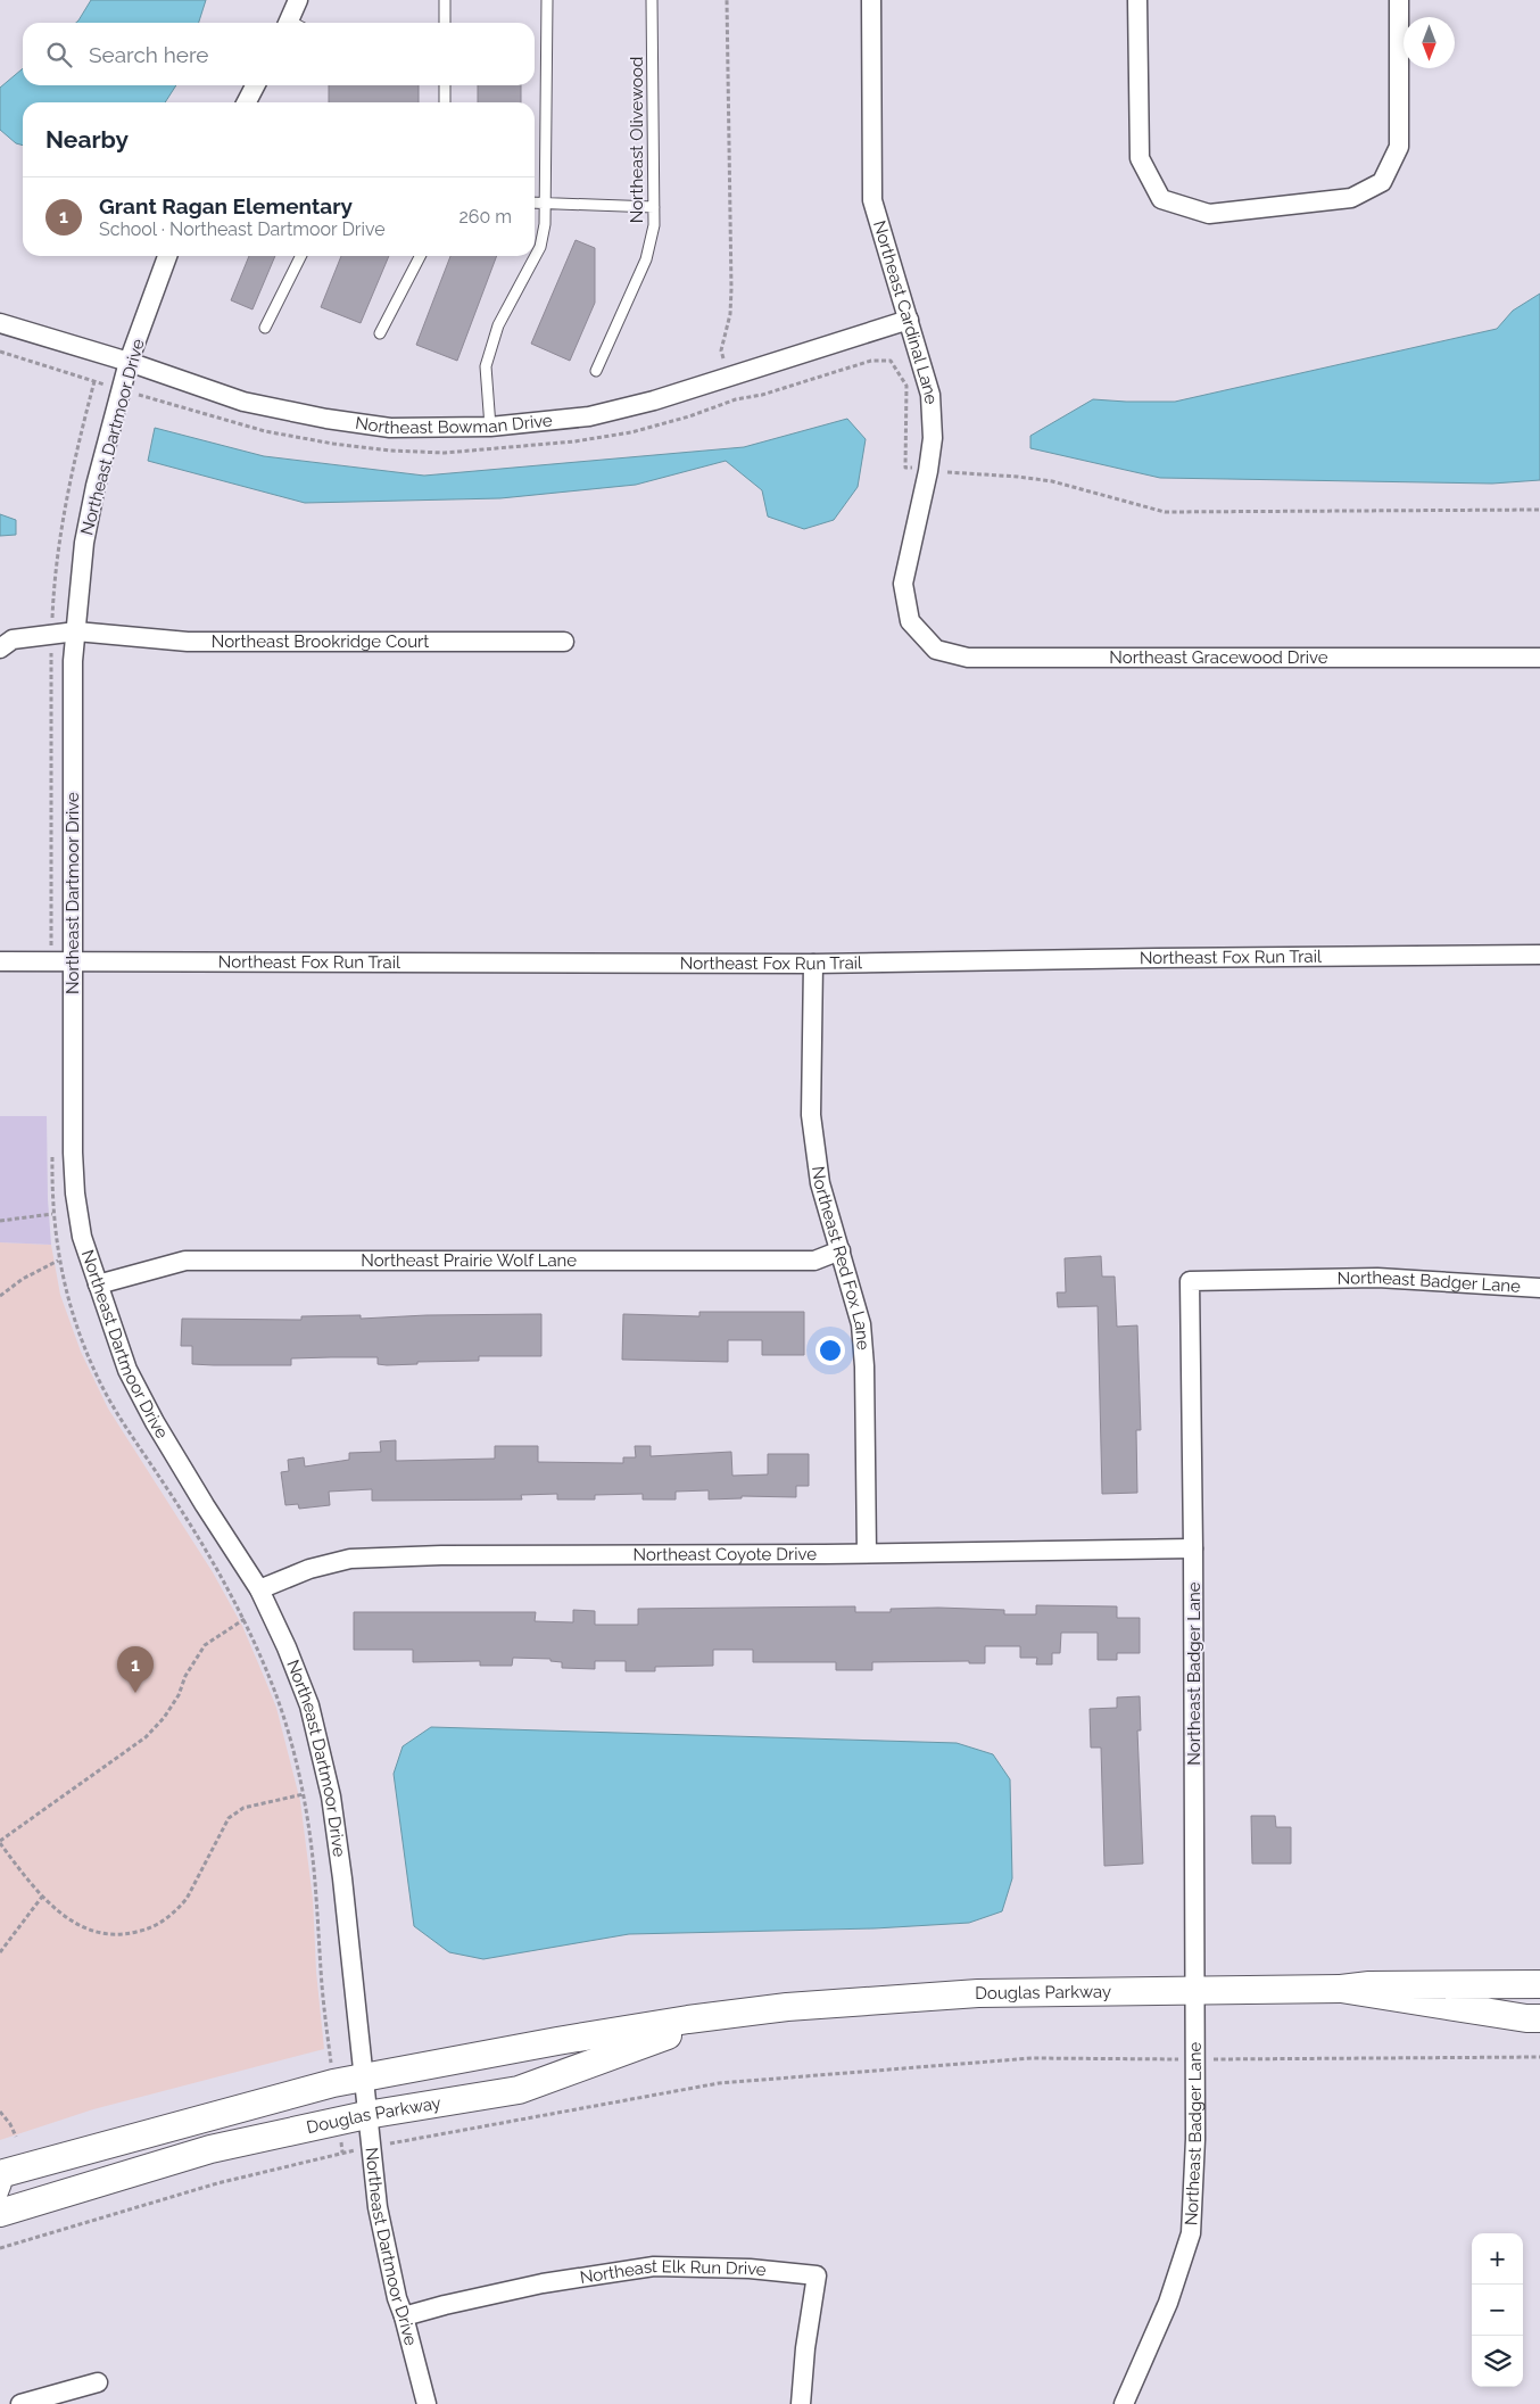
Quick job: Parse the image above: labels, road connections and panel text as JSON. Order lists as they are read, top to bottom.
{
  "streets": {
    "street": [
      "Northeast Cardinal Lane",
      "Northeast Bowman Drive",
      "Northeast Dartmoor Drive",
      "Northeast Brookridge Court",
      "Northeast Gracewood Drive",
      "Northeast Fox Run Trail",
      "Northeast Red Fox Lane",
      "Northeast Prairie Wolf Lane",
      "Northeast Badger Lane",
      "Northeast Coyote Drive",
      "Douglas Parkway",
      "Northeast Elk Run Drive"
    ],
    "lane": ["Northeast Olivewood"]
  },
  "crossings": [
    ["Northeast Cardinal Lane", "Northeast Bowman Drive"],
    ["Northeast Cardinal Lane", "Northeast Gracewood Drive"],
    ["Northeast Bowman Drive", "Northeast Dartmoor Drive"],
    ["Northeast Dartmoor Drive", "Northeast Brookridge Court"],
    ["Northeast Dartmoor Drive", "Northeast Fox Run Trail"],
    ["Northeast Dartmoor Drive", "Northeast Prairie Wolf Lane"],
    ["Northeast Dartmoor Drive", "Northeast Coyote Drive"],
    ["Northeast Dartmoor Drive", "Douglas Parkway"],
    ["Northeast Dartmoor Drive", "Northeast Elk Run Drive"],
    ["Northeast Fox Run Trail", "Northeast Red Fox Lane"],
    ["Northeast Red Fox Lane", "Northeast Prairie Wolf Lane"],
    ["Northeast Red Fox Lane", "Northeast Coyote Drive"],
    ["Northeast Badger Lane", "Northeast Coyote Drive"],
    ["Northeast Badger Lane", "Douglas Parkway"]
  ],
  "north": "bottom",
  "page": {
    "search": "Search here",
    "heading": "Nearby",
    "list": [
      {
        "mark": "1",
        "name": "Grant Ragan Elementary",
        "note": "School · Northeast Dartmoor Drive",
        "value": "260 m"
      }
    ],
    "pins": "1",
    "map_buttons": ["+", "−"]
  }
}
